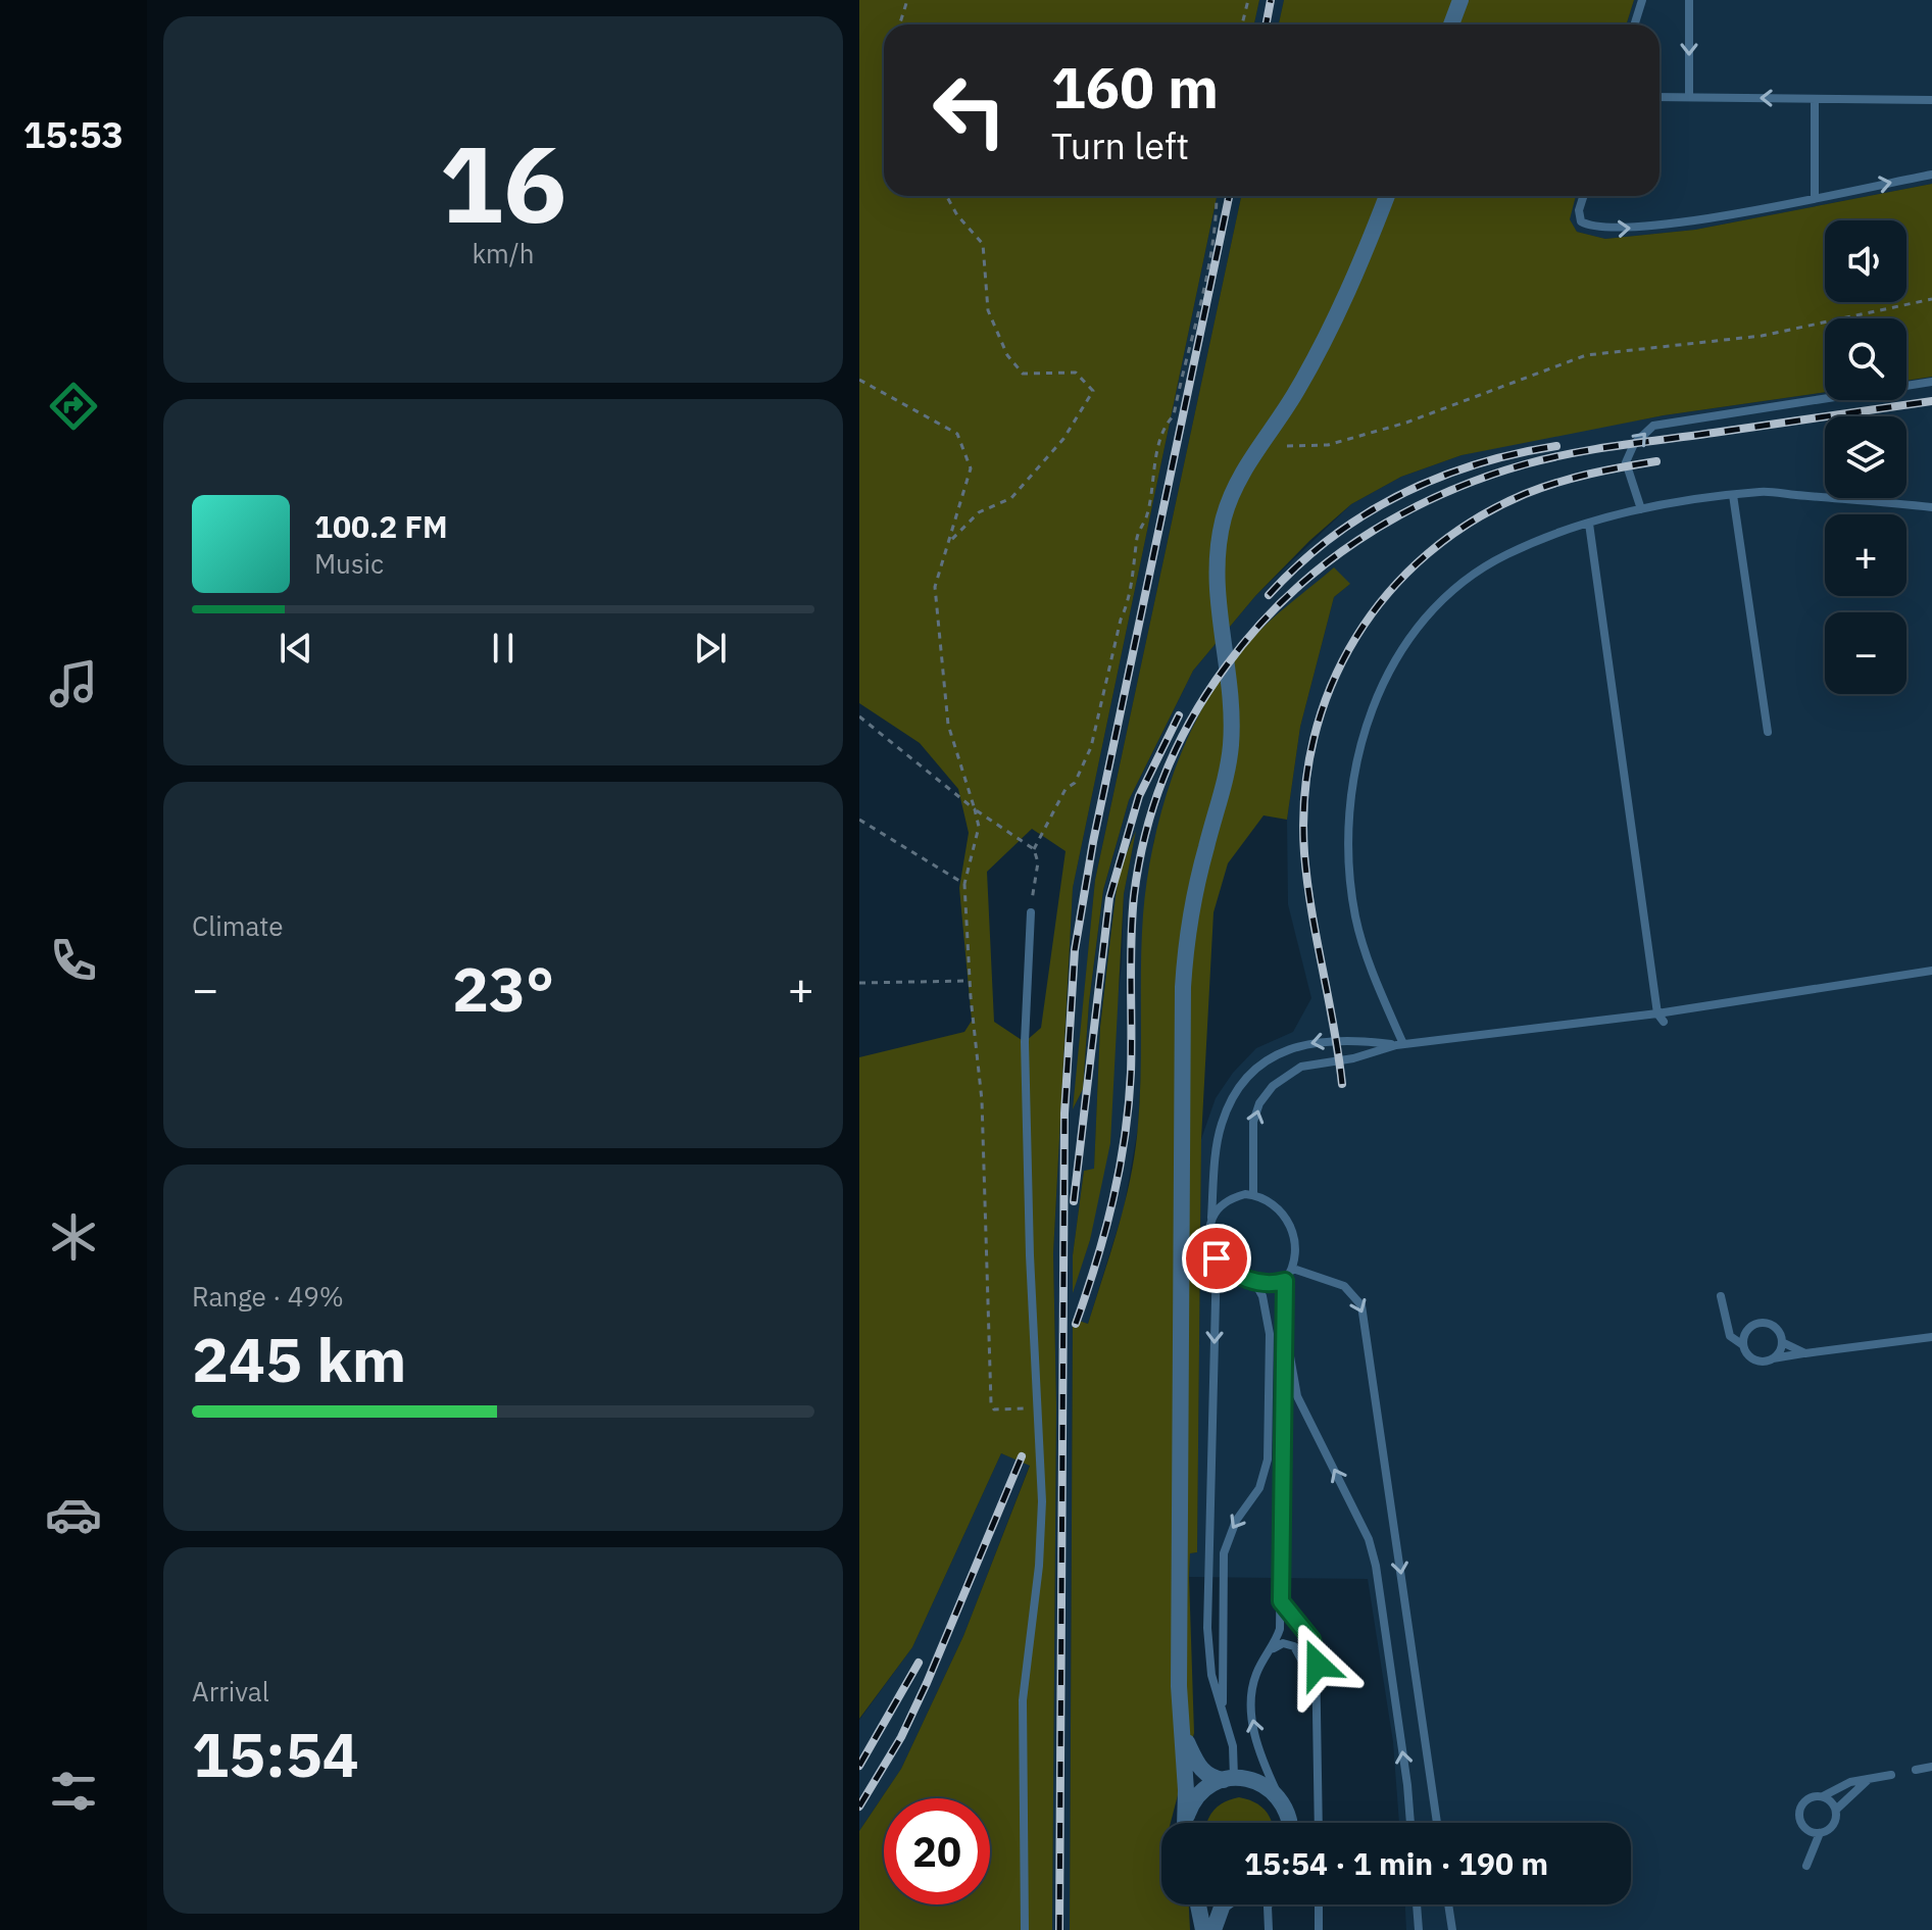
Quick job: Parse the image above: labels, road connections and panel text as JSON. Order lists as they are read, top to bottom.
{
  "page": {
    "tabs": "15:53",
    "tile": [
      ["16", "km/h"],
      "Climate",
      ["Range · 49%", "245 km"],
      ["Arrival", "15:54"]
    ],
    "turn": ["160 m", "Turn left"],
    "map_buttons": ["+", "−"],
    "song": ["100.2 FM", "Music"],
    "heat": ["−", "23°", "+"],
    "limit": "20",
    "trip": "15:54 · 1 min · 190 m"
  }
}
